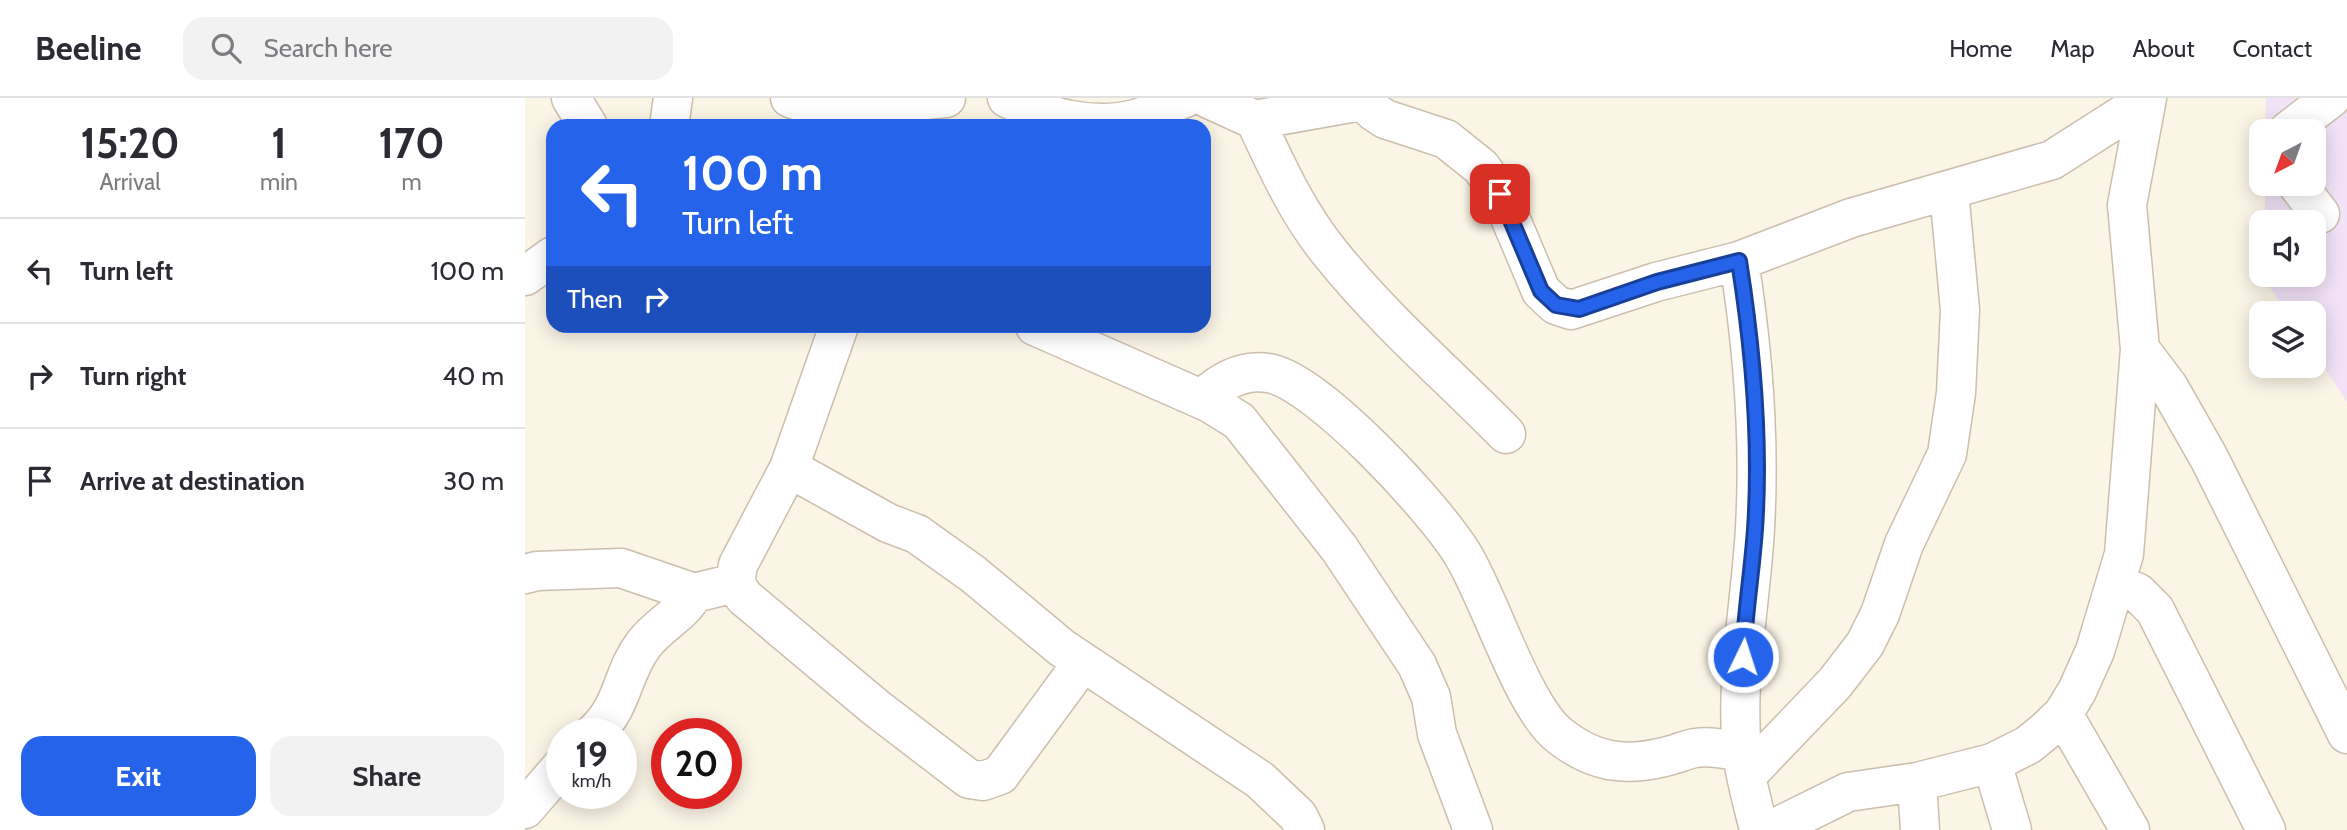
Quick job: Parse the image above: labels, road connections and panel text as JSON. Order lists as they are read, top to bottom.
{
  "north": "bottom left",
  "page": {
    "header": "Beeline",
    "search": "Search here",
    "nav": [
      "Home",
      "Map",
      "About",
      "Contact"
    ],
    "eta": [
      "15:20",
      "Arrival",
      "1",
      "min",
      "170",
      "m"
    ],
    "turn": ["100 m", "Turn left"],
    "list": [
      {
        "name": "Turn left",
        "value": "100 m"
      },
      {
        "name": "Turn right",
        "value": "40 m"
      },
      {
        "name": "Arrive at destination",
        "value": "30 m"
      }
    ],
    "then": "Then",
    "speed": "19 km/h",
    "limit": "20",
    "buttons": ["Exit", "Share"]
  }
}
